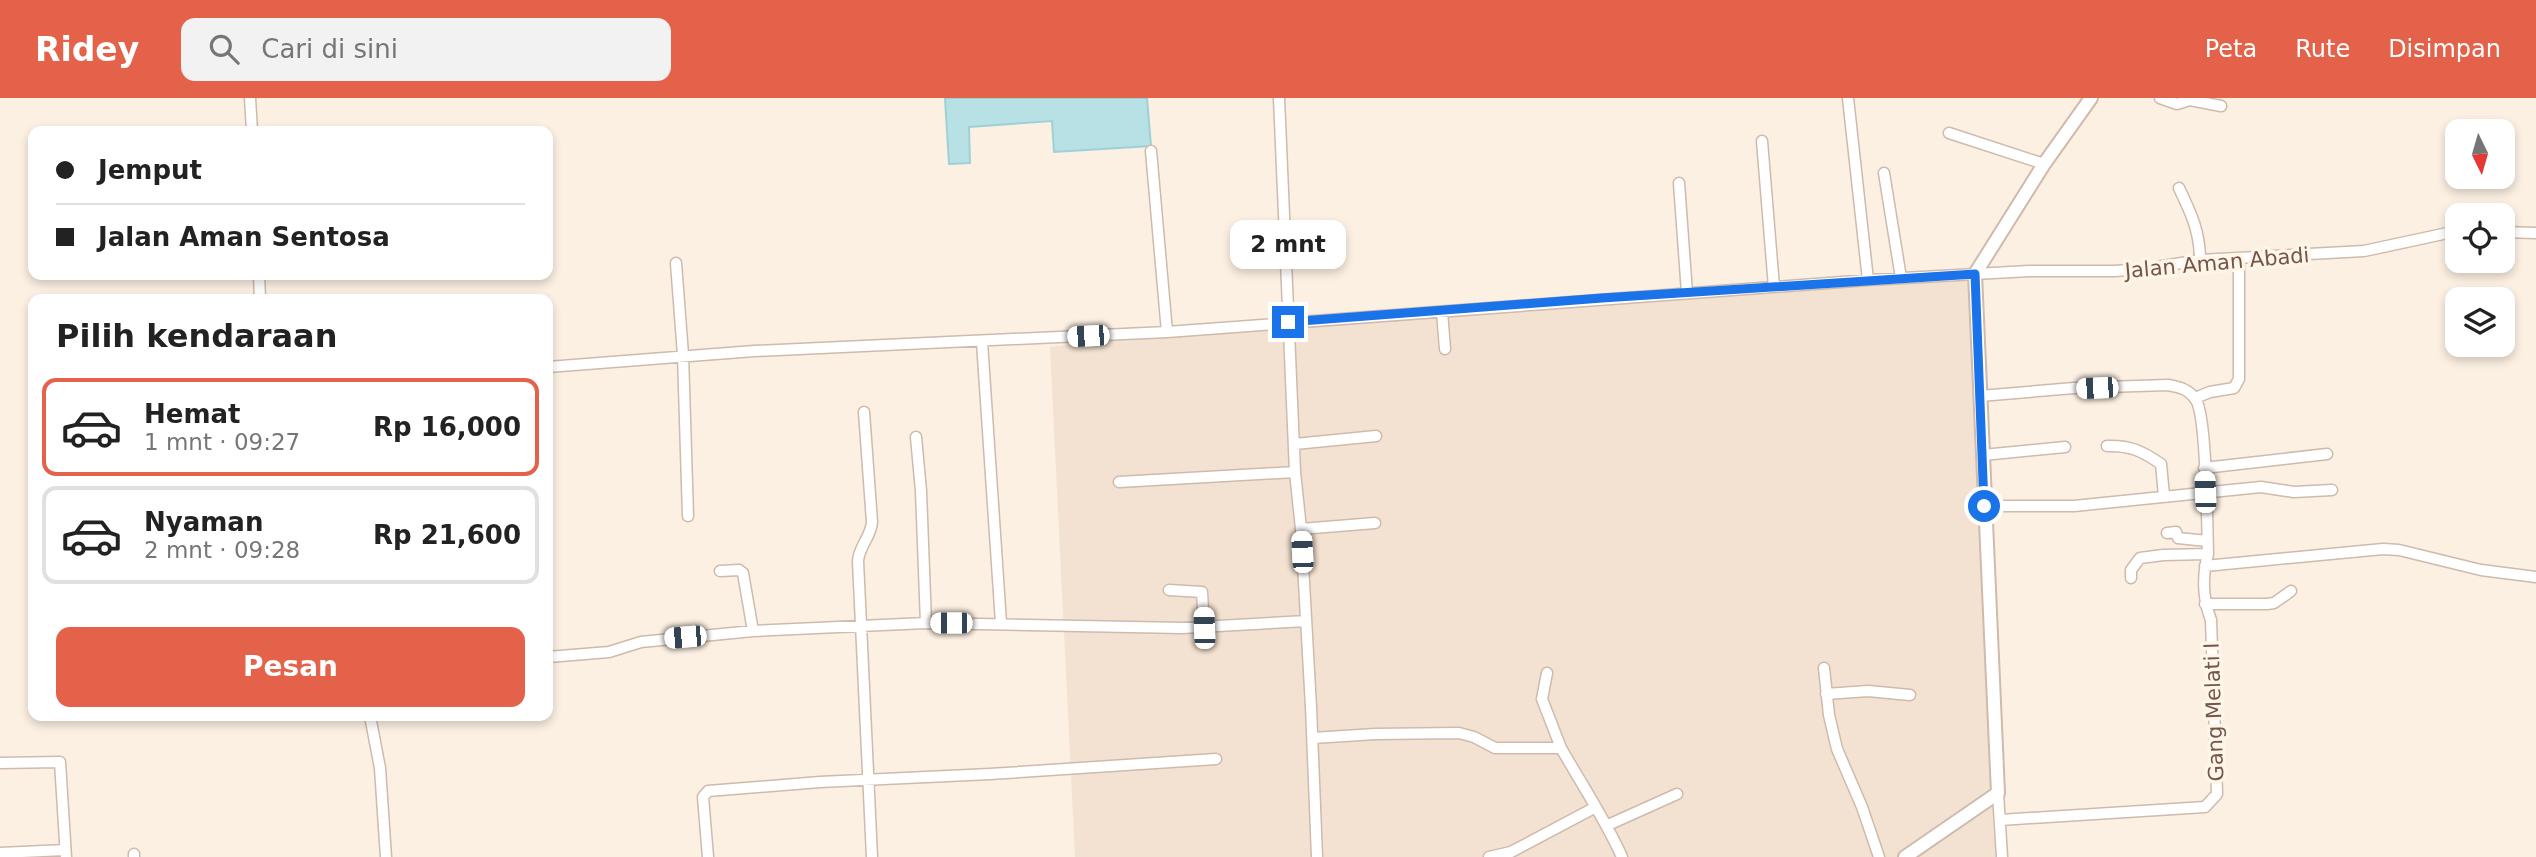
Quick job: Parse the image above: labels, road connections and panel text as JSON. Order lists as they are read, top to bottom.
{
  "streets": {
    "street": ["Jalan Aman Abadi", "Gang Melati I"]
  },
  "north": "bottom",
  "page": {
    "header": "Ridey",
    "search": "Cari di sini",
    "nav": ["Peta", "Rute", "Disimpan"],
    "banner": ["Jemput", "Jalan Aman Sentosa"],
    "bubble": "2 mnt",
    "heading": "Pilih kendaraan",
    "list": [
      {
        "name": "Hemat",
        "note": "1 mnt · 09:27",
        "value": "Rp 16,000"
      },
      {
        "name": "Nyaman",
        "note": "2 mnt · 09:28",
        "value": "Rp 21,600"
      }
    ],
    "buttons": "Pesan"
  }
}
